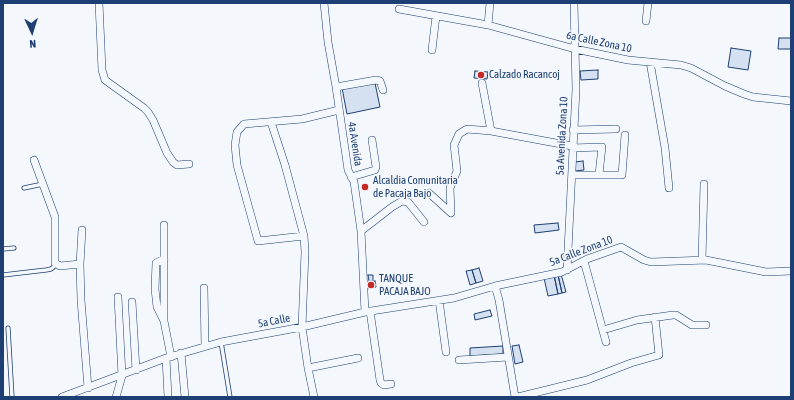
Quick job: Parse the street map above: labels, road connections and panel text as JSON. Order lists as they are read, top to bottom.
{
  "streets": {
    "street": [
      "6a Calle Zona 10",
      "5a Avenida Zona 10",
      "4a Avenida",
      "5a Calle Zona 10",
      "5a Calle"
    ]
  },
  "crossings": [
    ["6a Calle Zona 10", "5a Avenida Zona 10"],
    ["5a Avenida Zona 10", "5a Calle Zona 10"],
    ["4a Avenida", "5a Calle"],
    ["5a Calle Zona 10", "5a Calle"]
  ],
  "places": ["Calzado Racancoj", "Alcaldia Comunitaria de Pacaja Bajo", "TANQUE PACAJA BAJO"],
  "north": "bottom"
}
